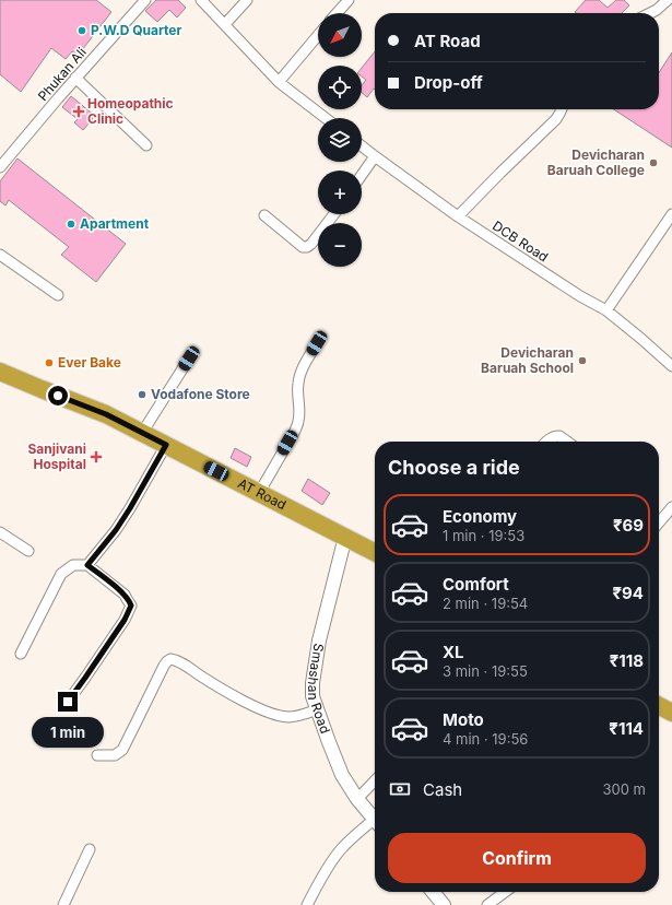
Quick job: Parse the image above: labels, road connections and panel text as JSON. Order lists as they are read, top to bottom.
{
  "streets": {
    "highway": ["AT Road"],
    "street": ["Phukan Ali", "DCB Road", "Smashan Road"]
  },
  "crossings": [
    ["AT Road", "Smashan Road"]
  ],
  "places": {
    "other": [
      "P.W.D Quarter",
      "Devicharan Baruah College",
      "Apartment",
      "Devicharan Baruah School",
      "Ever Bake",
      "Vodafone Store"
    ],
    "health": ["Homeopathic Clinic", "Sanjivani Hospital"]
  },
  "north": "bottom left",
  "page": {
    "map_buttons": ["+", "−"],
    "banner": ["AT Road", "Drop-off"],
    "heading": "Choose a ride",
    "list": [
      {
        "name": "Economy",
        "note": "1 min · 19:53",
        "value": "₹69"
      },
      {
        "name": "Comfort",
        "note": "2 min · 19:54",
        "value": "₹94"
      },
      {
        "name": "XL",
        "note": "3 min · 19:55",
        "value": "₹118"
      },
      {
        "name": "Moto",
        "note": "4 min · 19:56",
        "value": "₹114"
      }
    ],
    "bubble": "1 min",
    "pay": ["Cash", "300 m"],
    "buttons": "Confirm"
  }
}
